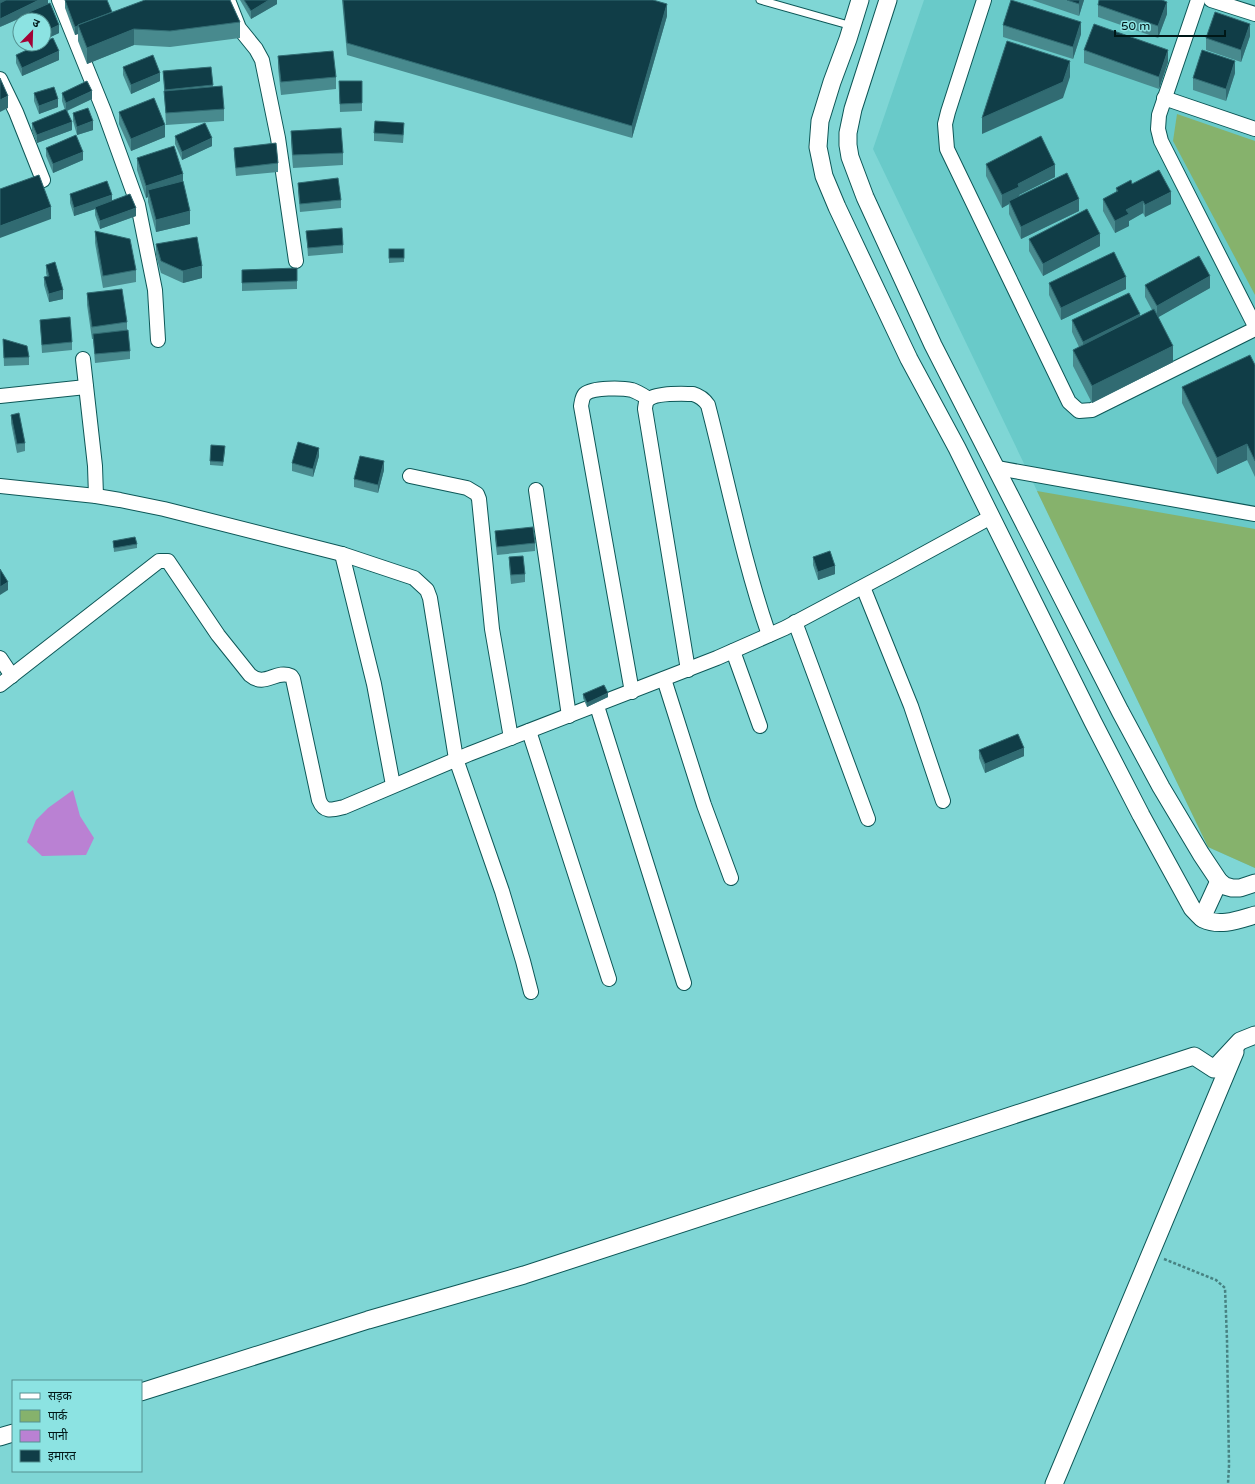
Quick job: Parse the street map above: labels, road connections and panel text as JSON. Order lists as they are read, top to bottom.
{
  "legend": [
    "सड़क",
    "पार्क",
    "पानी",
    "इमारत"
  ],
  "scale_bar": "50 m",
  "north": "top right"
}
